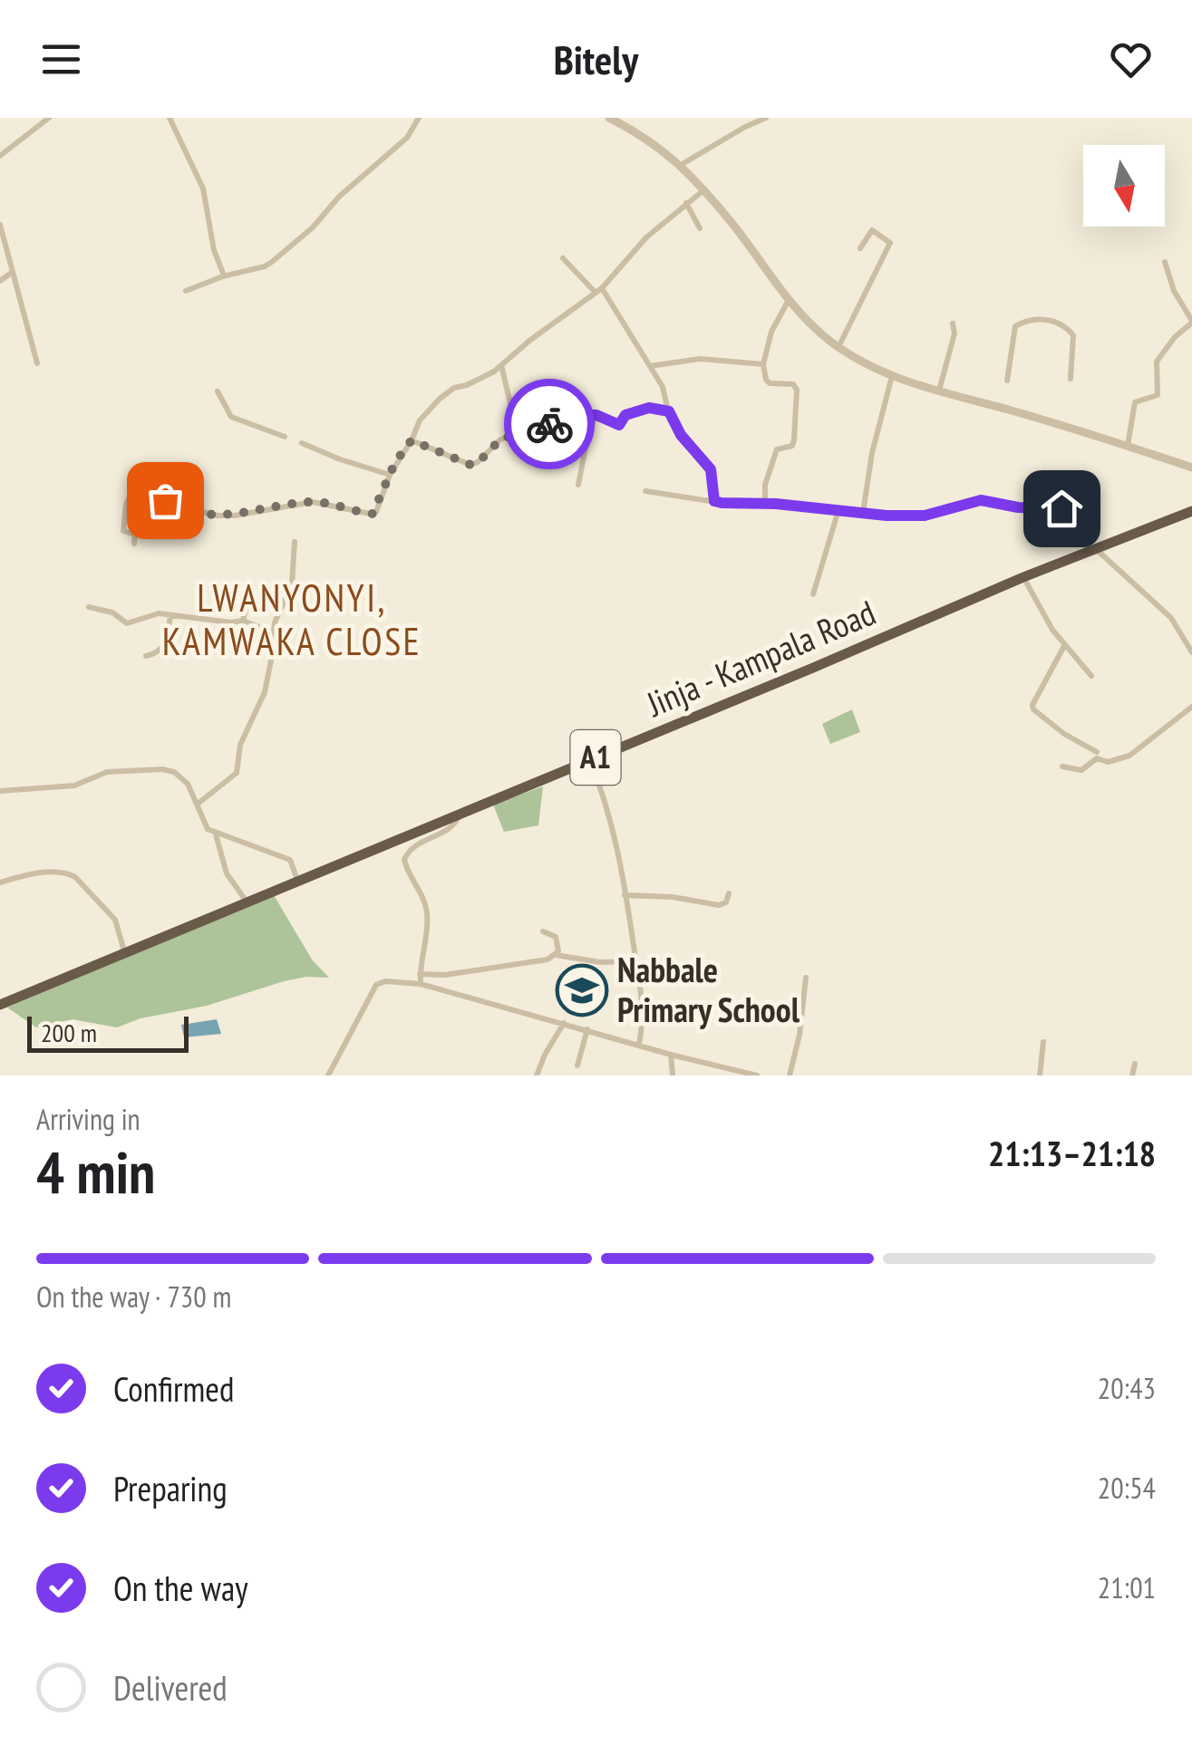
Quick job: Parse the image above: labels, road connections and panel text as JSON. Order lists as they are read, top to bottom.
{
  "streets": {
    "highway": ["Jinja - Kampala Road", "A1"]
  },
  "districts": ["LWANYONYI, KAMWAKA CLOSE"],
  "places": {
    "school or university": ["Nabbale Primary School"]
  },
  "scale_bar": "200 m",
  "north": "bottom",
  "page": {
    "header": "Bitely",
    "scale": "200 m",
    "heading": ["4 min", "Arriving in", "21:13–21:18"],
    "bar": "On the way · 730 m",
    "list": [
      ["Confirmed", "20:43"],
      ["Preparing", "20:54"],
      ["On the way", "21:01"],
      "Delivered"
    ]
  }
}
